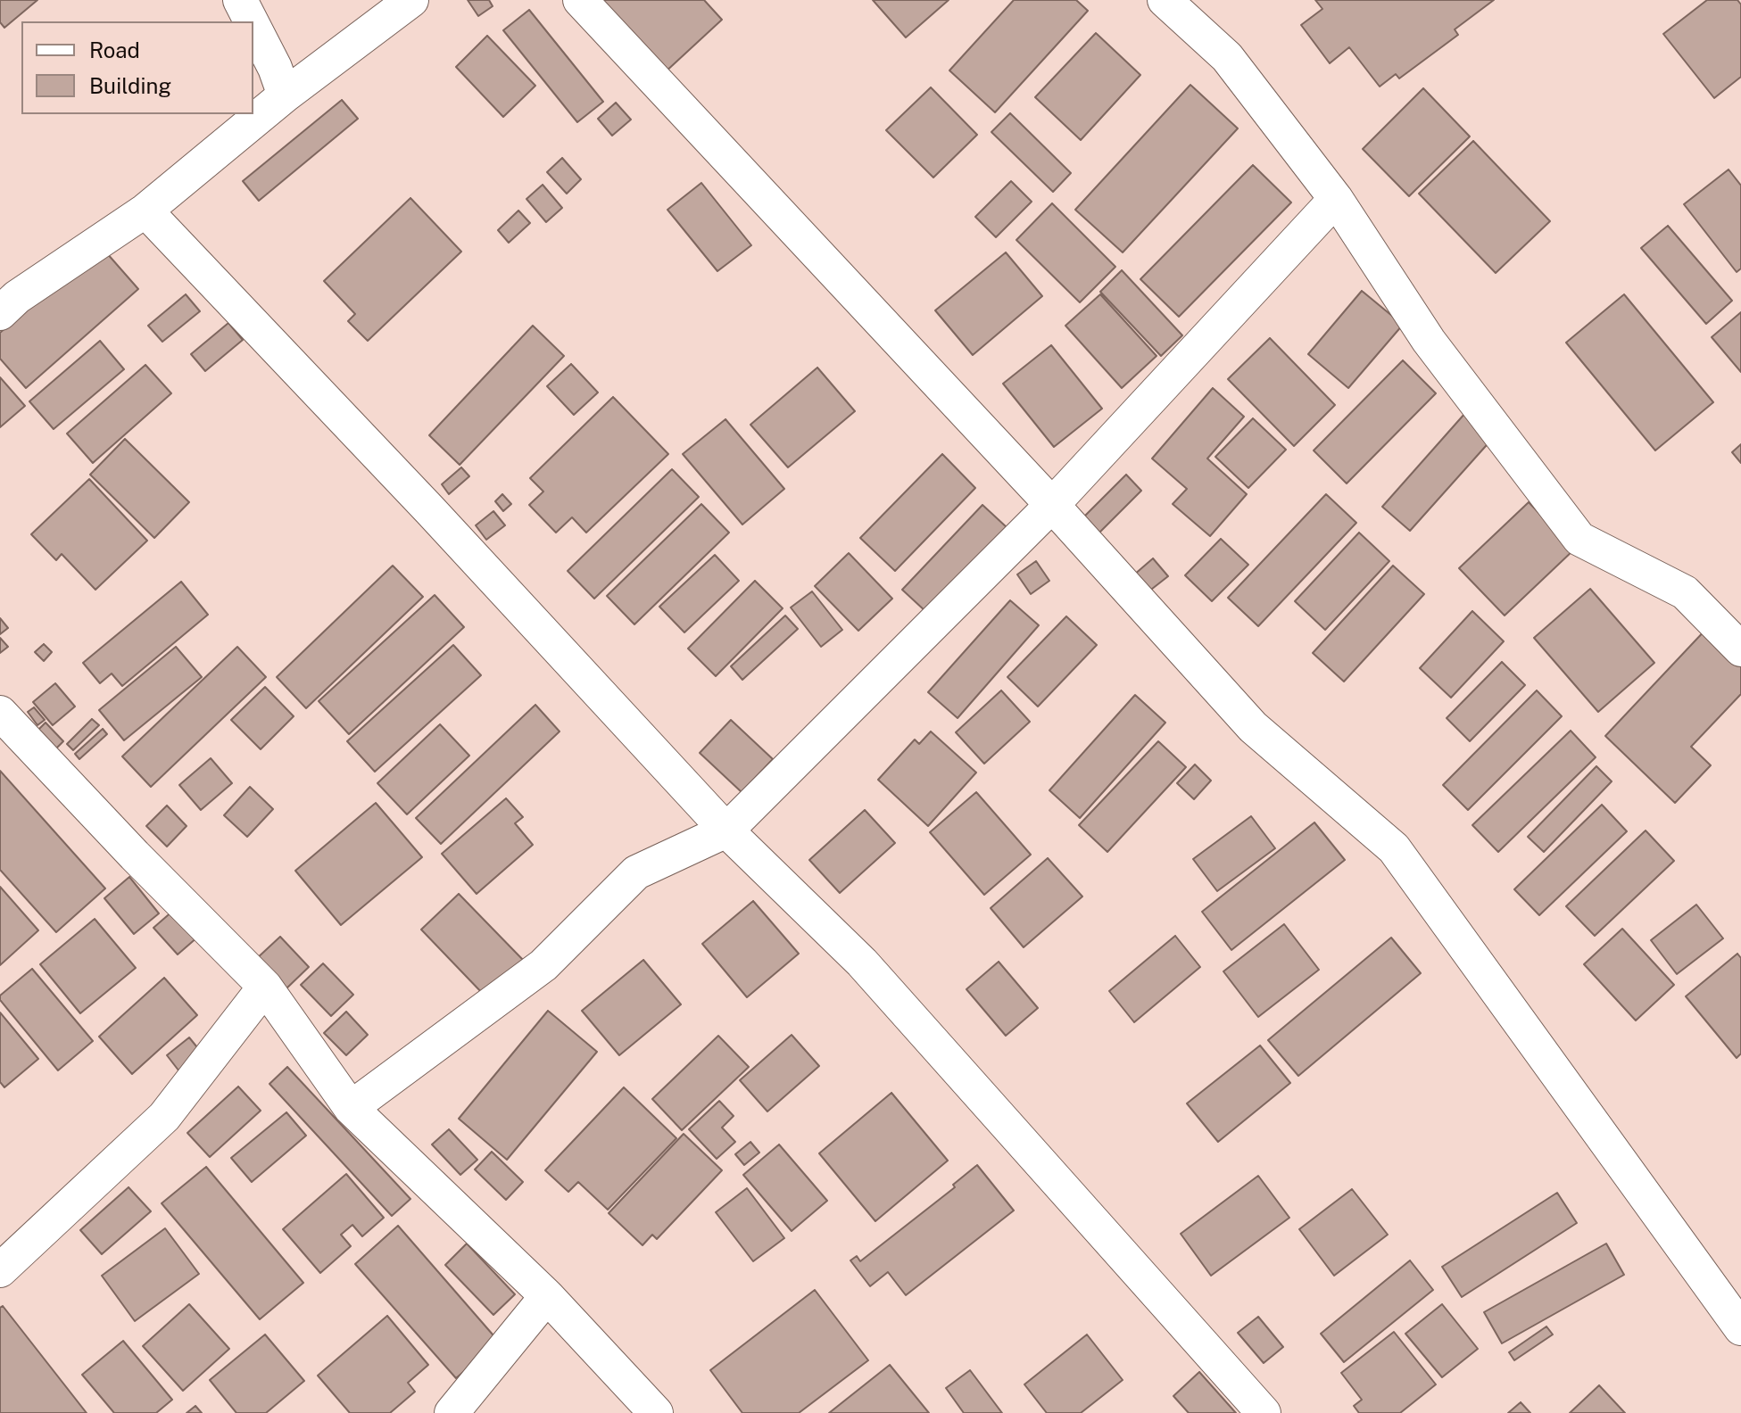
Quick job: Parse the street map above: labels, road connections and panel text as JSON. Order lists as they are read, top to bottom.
{
  "legend": ["Road", "Building"]
}
